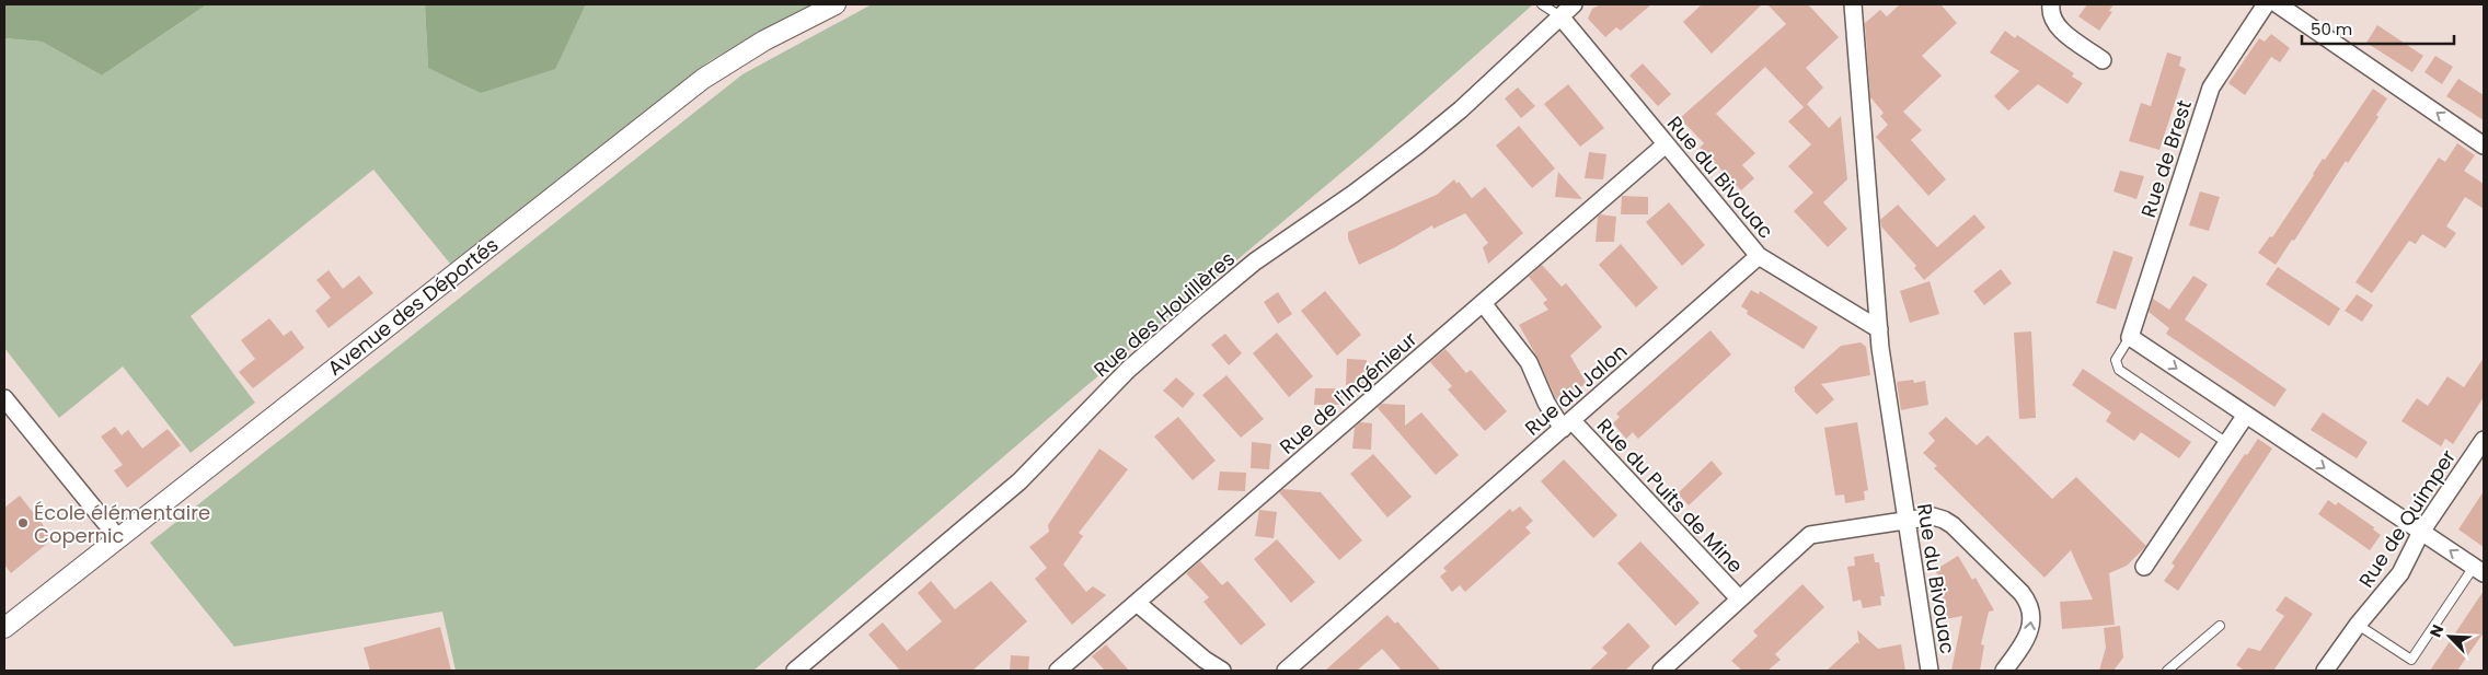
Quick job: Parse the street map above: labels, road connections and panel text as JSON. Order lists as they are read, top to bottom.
{
  "streets": {
    "street": [
      "Rue de Brest",
      "Rue du Bivouac",
      "Avenue des Déportés",
      "Rue des Houillères",
      "Rue du Jalon",
      "Rue de l'Ingénieur",
      "Rue du Puits de Mine",
      "Rue de Quimper"
    ]
  },
  "crossings": [
    ["Rue du Bivouac", "Rue des Houillères"],
    ["Rue du Bivouac", "Rue du Jalon"],
    ["Rue du Bivouac", "Rue de l'Ingénieur"],
    ["Rue du Jalon", "Rue du Puits de Mine"],
    ["Rue de l'Ingénieur", "Rue du Puits de Mine"]
  ],
  "places": ["École élémentaire Copernic"],
  "scale_bar": "50 m",
  "north": "top left"
}
